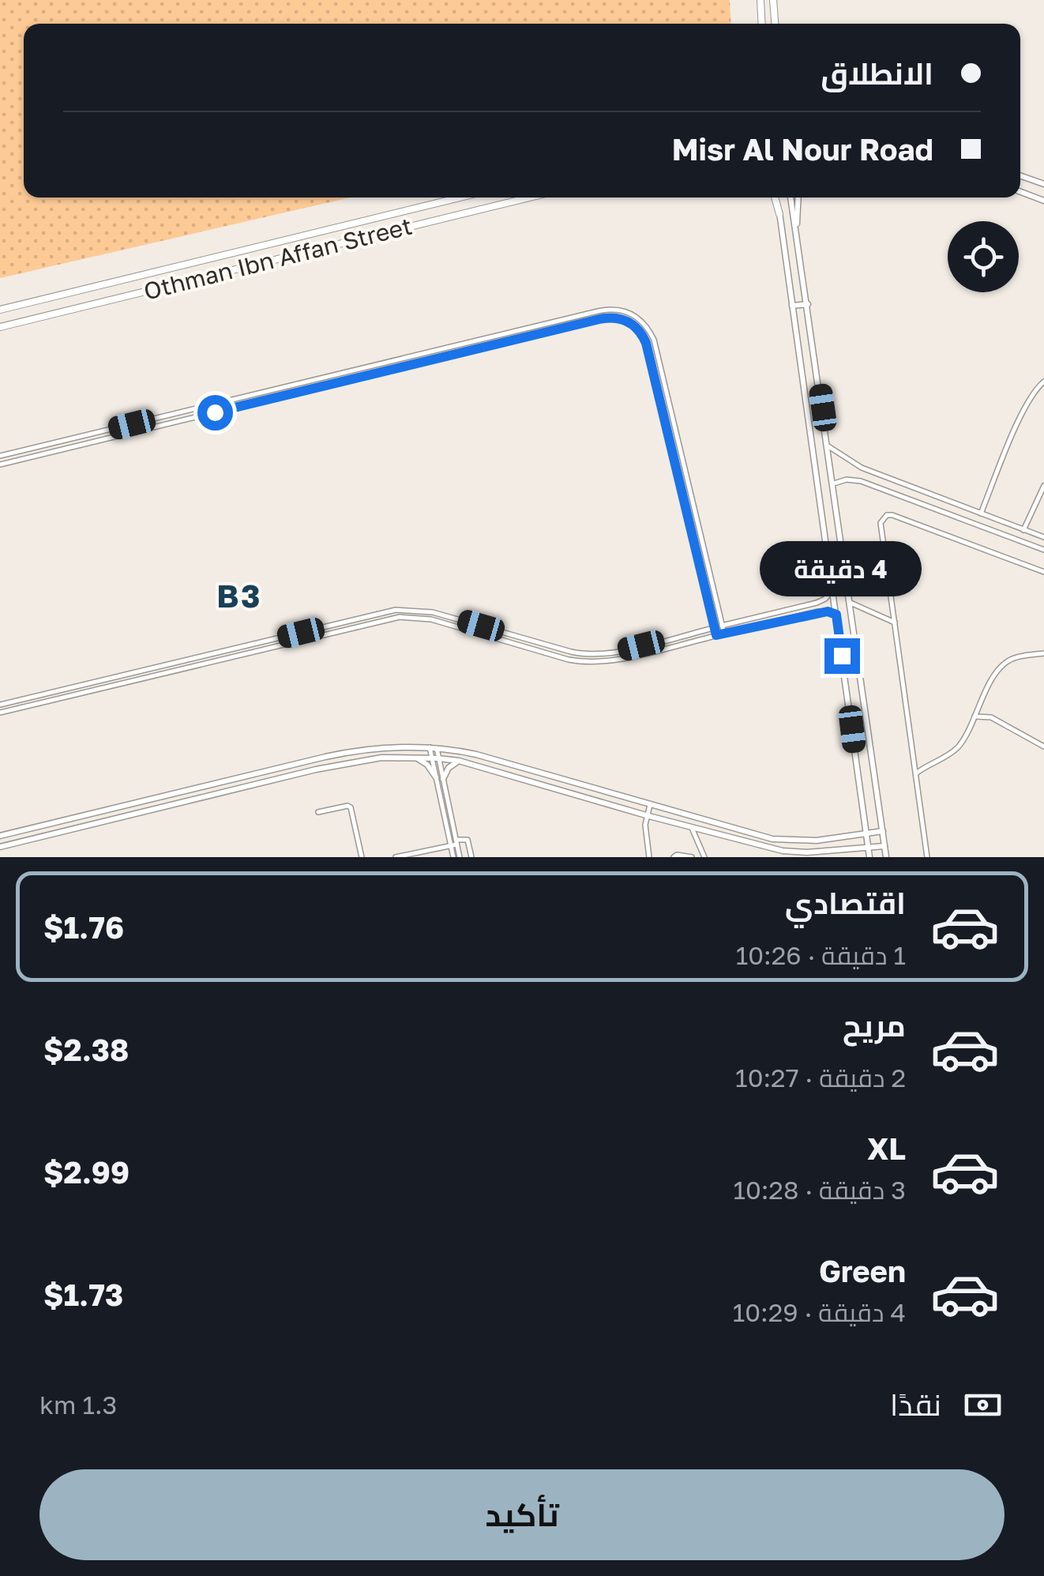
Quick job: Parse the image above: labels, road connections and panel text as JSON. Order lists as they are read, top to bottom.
{
  "streets": {
    "main road": ["Othman Ibn Affan Street"]
  },
  "districts": ["B3"],
  "page": {
    "banner": ["الانطلاق", "Misr Al Nour Road"],
    "bubble": "4 دقيقة",
    "list": [
      {
        "name": "اقتصادي",
        "note": "1 دقيقة · 10:26",
        "value": "$1.76"
      },
      {
        "name": "مريح",
        "note": "2 دقيقة · 10:27",
        "value": "$2.38"
      },
      {
        "name": "XL",
        "note": "3 دقيقة · 10:28",
        "value": "$2.99"
      },
      {
        "name": "Green",
        "note": "4 دقيقة · 10:29",
        "value": "$1.73"
      }
    ],
    "pay": ["نقدًا", "1.3 km"],
    "buttons": "تأكيد"
  }
}
